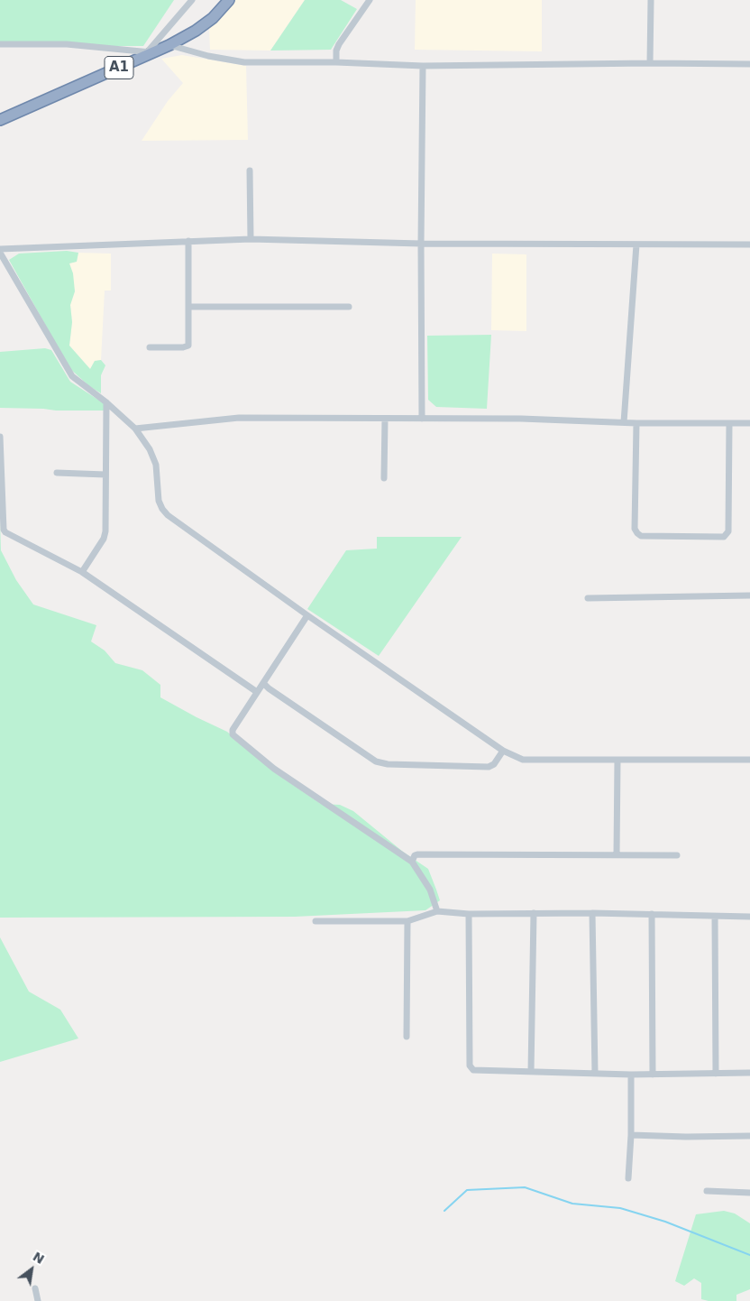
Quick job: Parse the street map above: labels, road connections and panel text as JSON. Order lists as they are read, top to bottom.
{
  "streets": {
    "highway": ["A1"]
  },
  "north": "top right"
}
